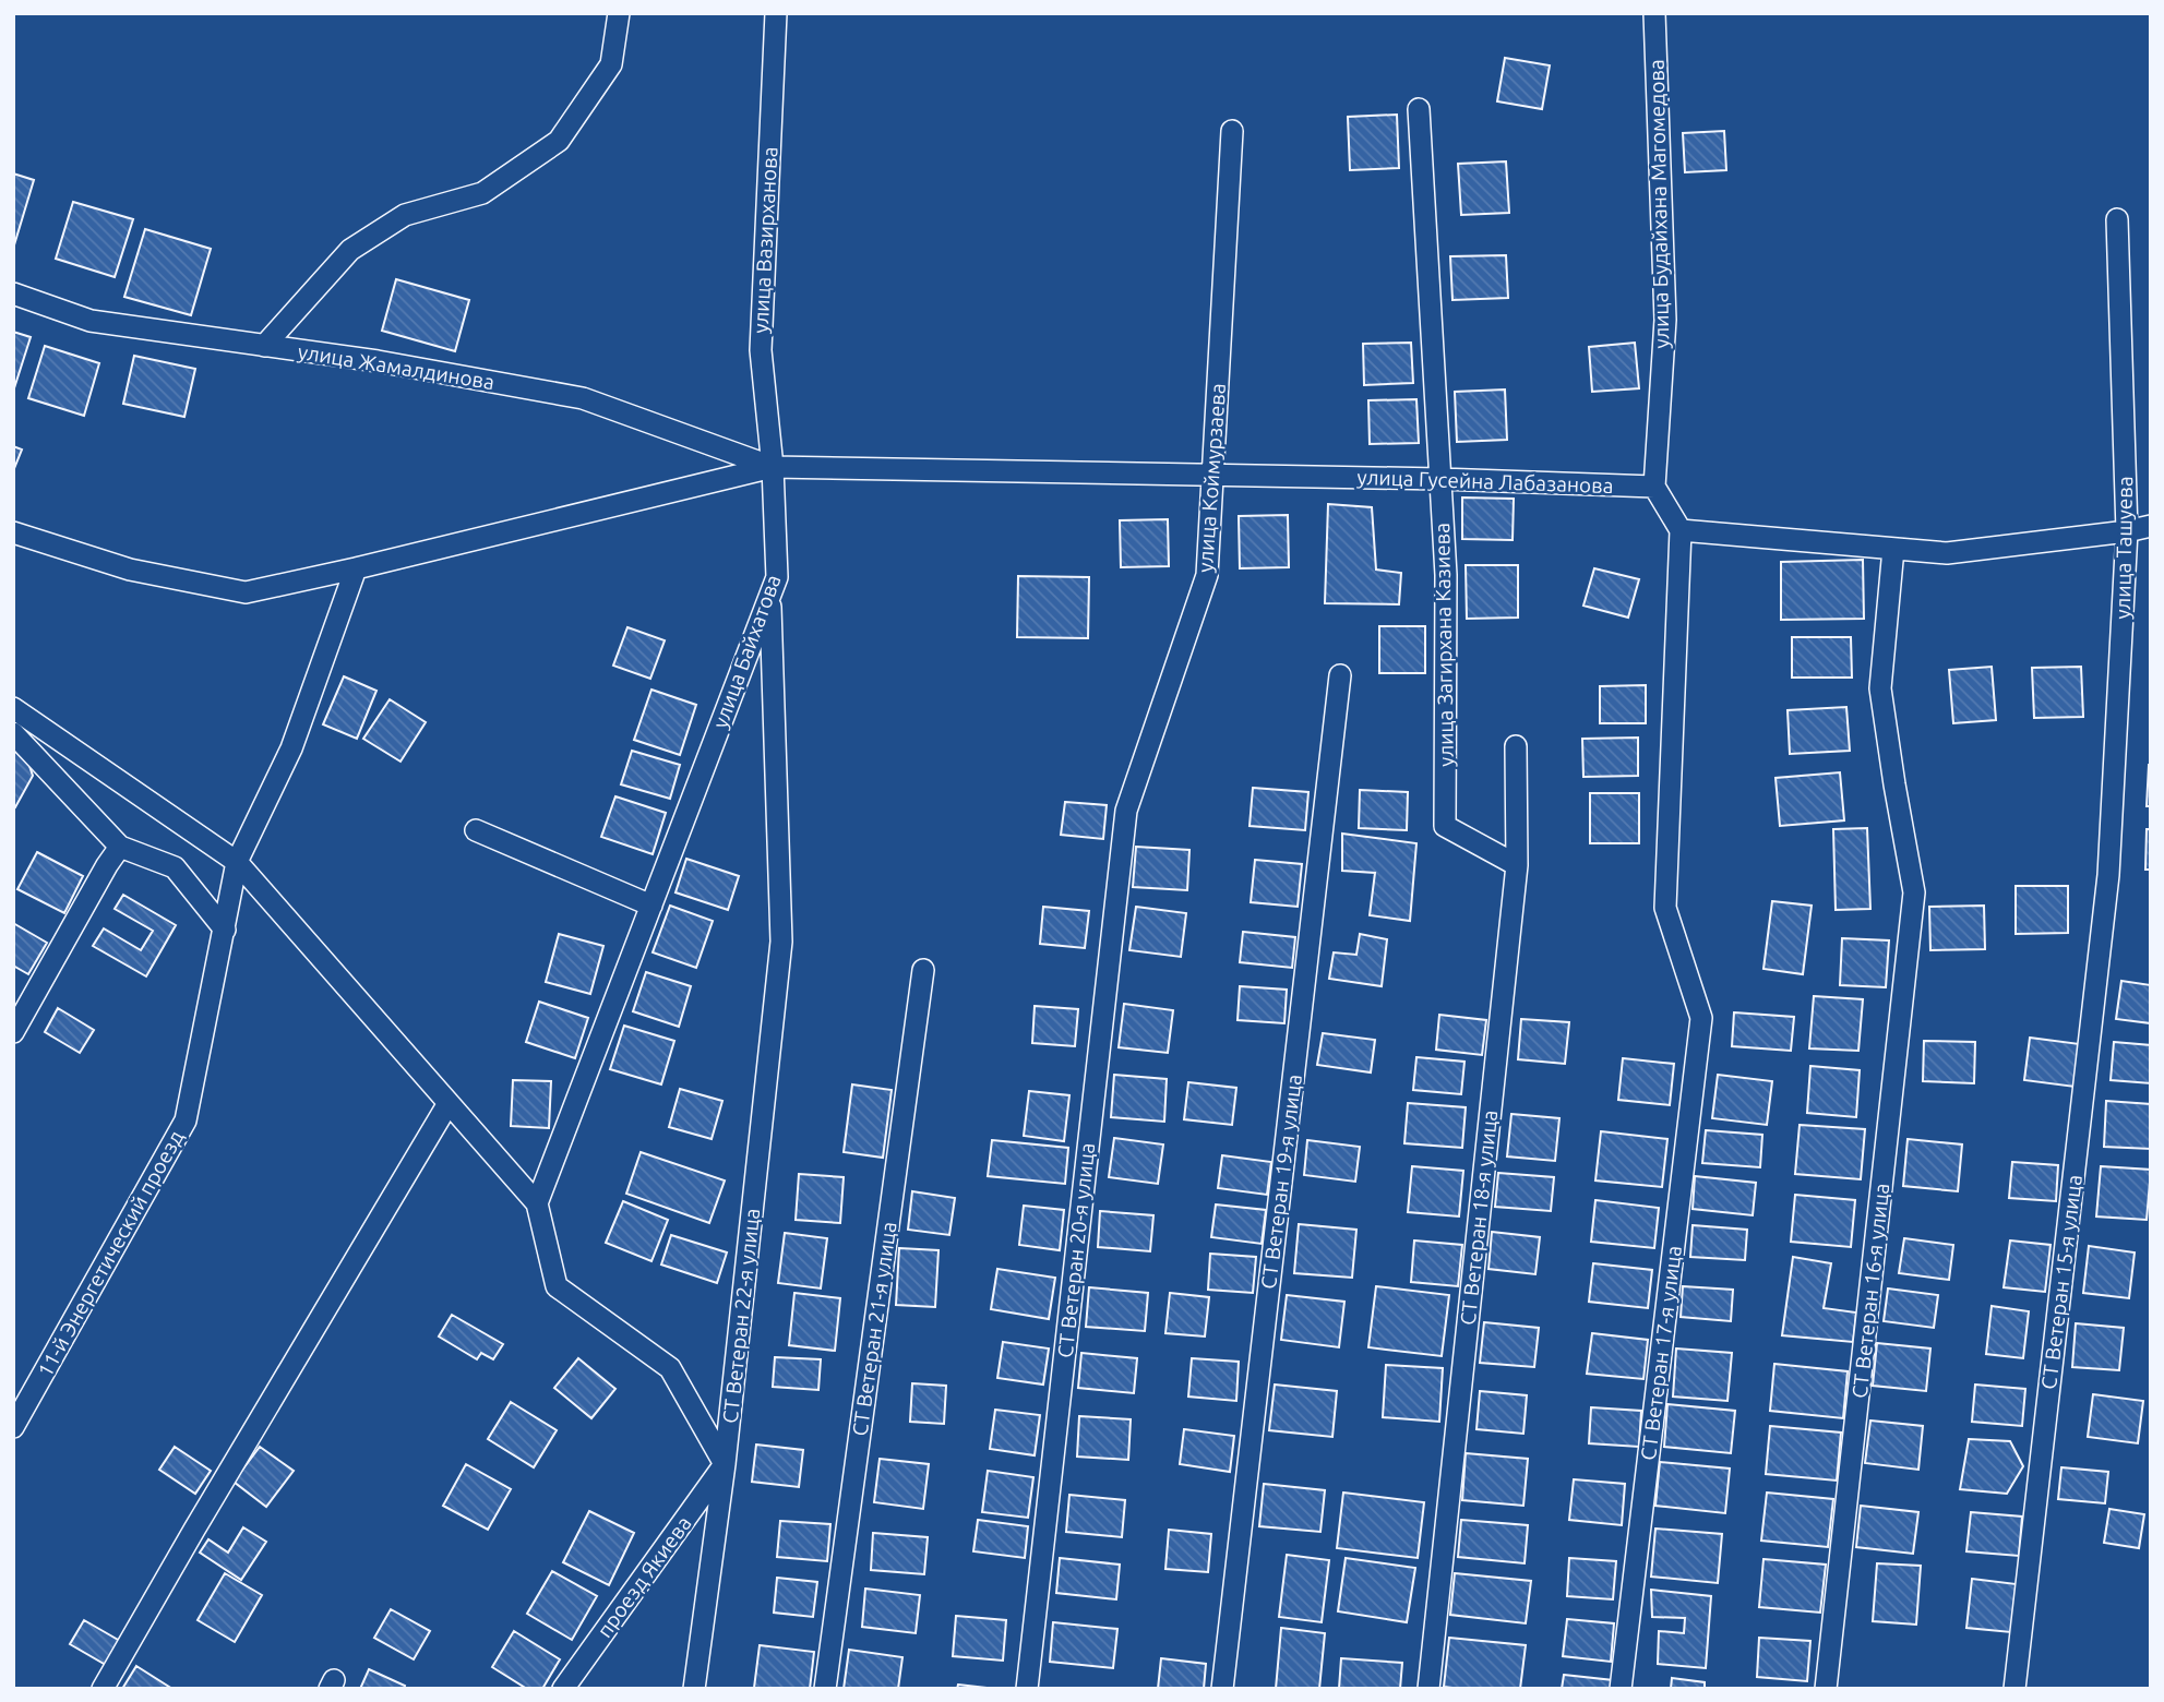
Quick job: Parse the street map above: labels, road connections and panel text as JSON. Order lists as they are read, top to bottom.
{
  "streets": {
    "street": [
      "улица Будайхана Магомедова",
      "улица Вазирханова",
      "улица Жамалдинова",
      "улица Коймурзаева",
      "улица Гусейна Лабазанова",
      "улица Ташуева",
      "улица Загирхана Казиева",
      "улица Байхатова",
      "СТ Ветеран 19-я улица",
      "СТ Ветеран 18-я улица",
      "СТ Ветеран 20-я улица",
      "11-й Энергетический проезд",
      "СТ Ветеран 15-я улица",
      "СТ Ветеран 16-я улица",
      "СТ Ветеран 22-я улица",
      "СТ Ветеран 21-я улица",
      "СТ Ветеран 17-я улица",
      "проезд Якиева"
    ]
  },
  "crossings": [
    ["улица Будайхана Магомедова", "улица Гусейна Лабазанова"],
    ["улица Вазирханова", "улица Жамалдинова"],
    ["улица Вазирханова", "улица Гусейна Лабазанова"],
    ["улица Вазирханова", "улица Байхатова"],
    ["улица Жамалдинова", "улица Гусейна Лабазанова"],
    ["улица Жамалдинова", "улица Байхатова"],
    ["улица Коймурзаева", "улица Гусейна Лабазанова"],
    ["улица Коймурзаева", "СТ Ветеран 20-я улица"],
    ["улица Гусейна Лабазанова", "улица Загирхана Казиева"],
    ["улица Гусейна Лабазанова", "улица Байхатова"],
    ["улица Ташуева", "СТ Ветеран 15-я улица"],
    ["улица Загирхана Казиева", "СТ Ветеран 18-я улица"],
    ["улица Байхатова", "СТ Ветеран 22-я улица"],
    ["СТ Ветеран 22-я улица", "проезд Якиева"]
  ]
}
